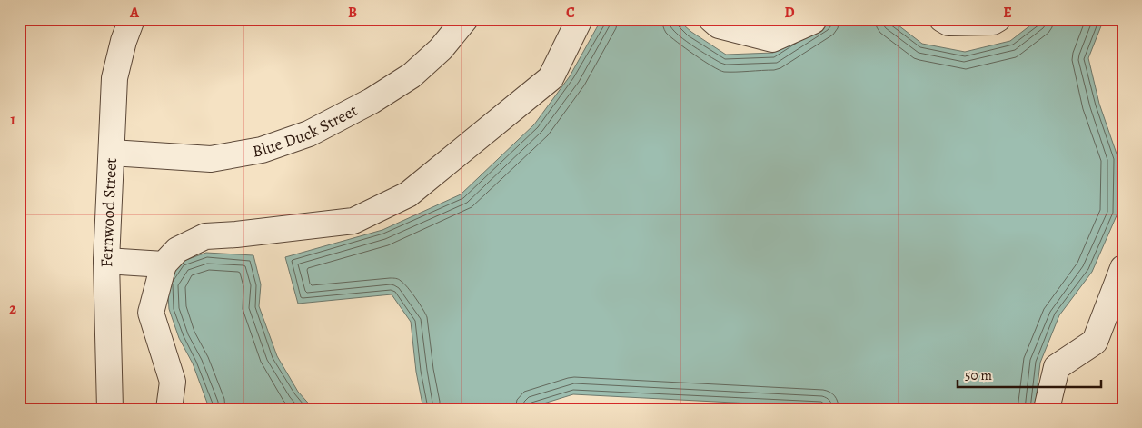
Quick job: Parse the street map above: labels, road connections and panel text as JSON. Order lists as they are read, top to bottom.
{
  "streets": {
    "street": ["Blue Duck Street", "Fernwood Street"]
  },
  "crossings": [
    ["Blue Duck Street", "Fernwood Street"]
  ],
  "scale_bar": "50 m",
  "grid": {
    "columns": [
      "A",
      "B",
      "C",
      "D",
      "E"
    ],
    "rows": ["1", "2"]
  }
}
